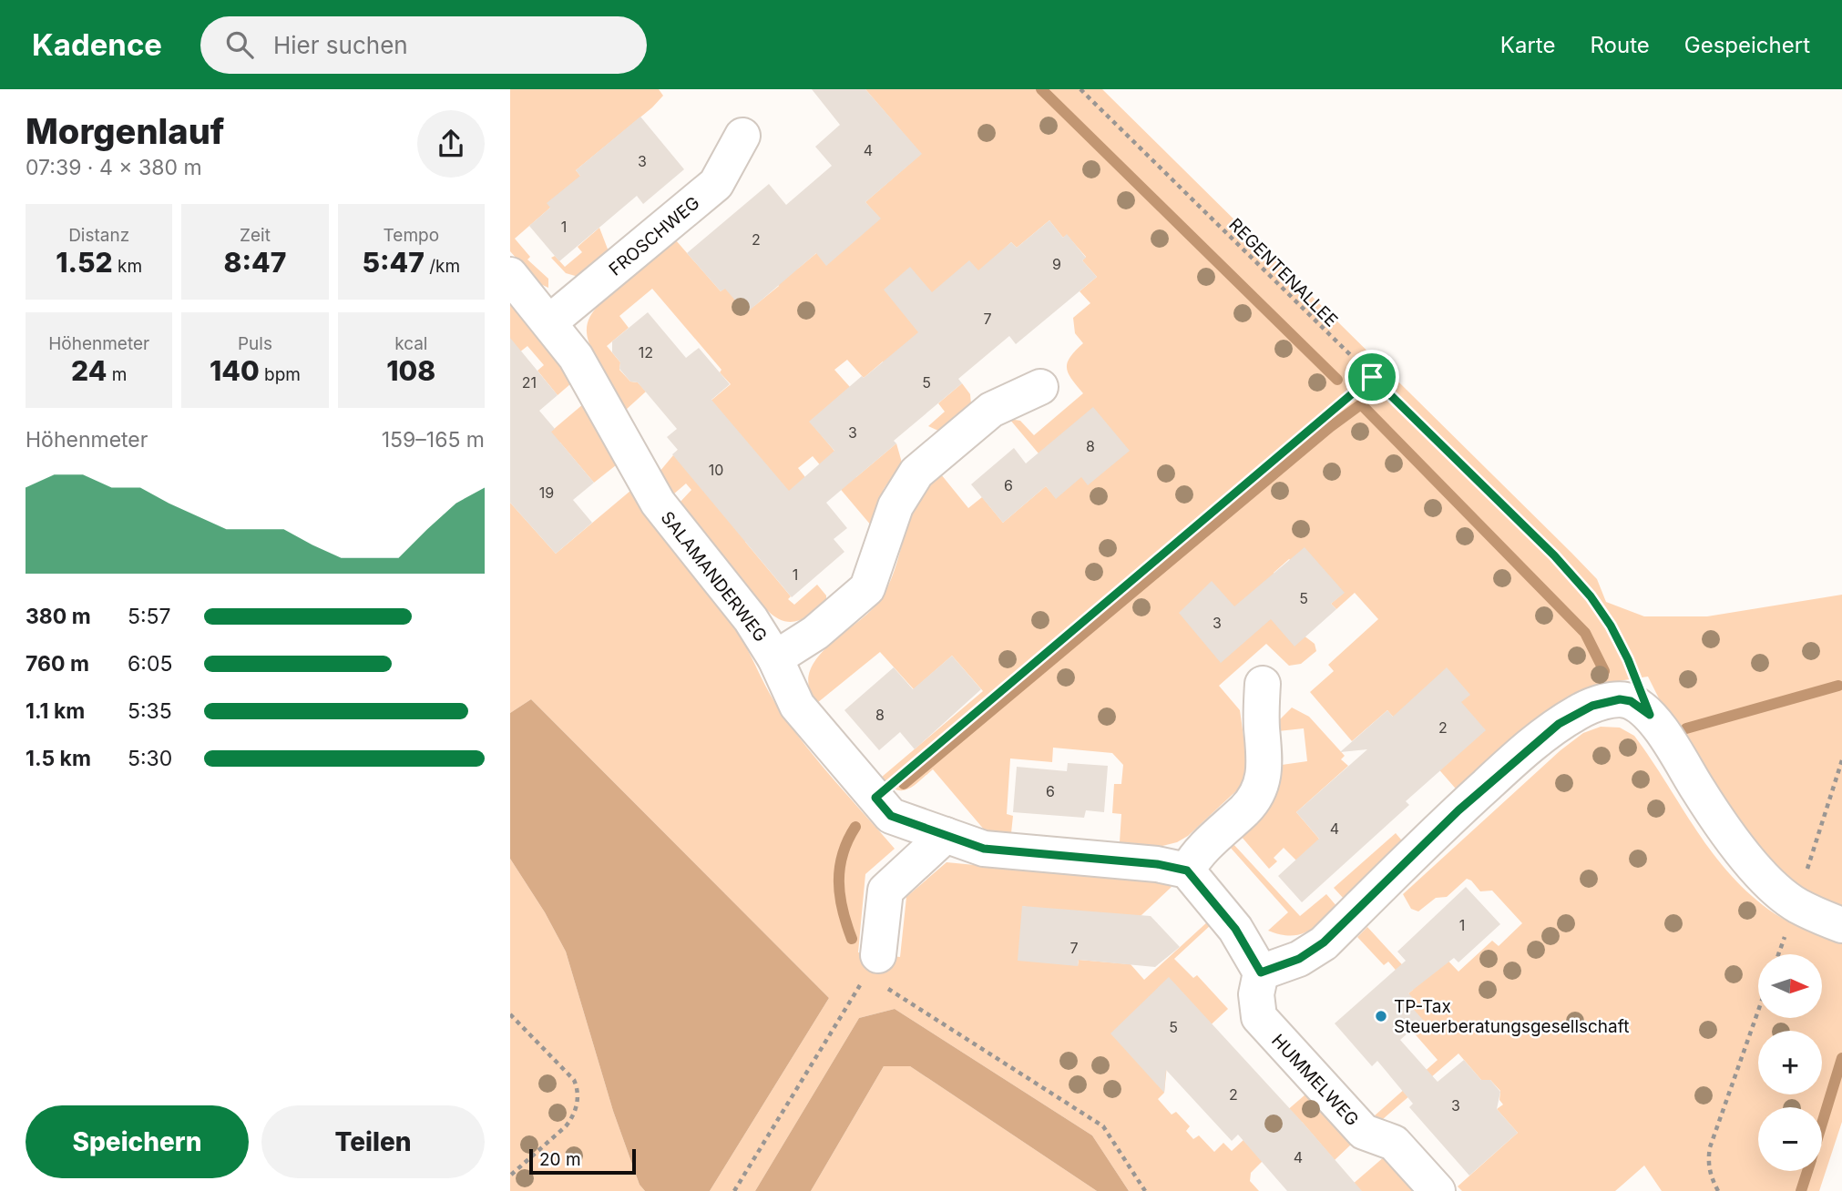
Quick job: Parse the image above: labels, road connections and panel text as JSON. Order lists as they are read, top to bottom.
{
  "streets": {
    "street": ["FROSCHWEG", "SALAMANDERWEG", "HUMMELWEG"],
    "path": ["REGENTENALLEE"]
  },
  "crossings": [
    ["FROSCHWEG", "SALAMANDERWEG"]
  ],
  "places": ["TP-Tax Steuerberatungsgesellschaft"],
  "house_numbers": [
    "4",
    "3",
    "1",
    "2",
    "9",
    "7",
    "12",
    "21",
    "5",
    "3",
    "8",
    "10",
    "6",
    "19",
    "1",
    "5",
    "3",
    "8",
    "2",
    "6",
    "4",
    "1",
    "7",
    "5",
    "2",
    "3",
    "4"
  ],
  "scale_bar": "20 m",
  "north": "right",
  "page": {
    "header": "Kadence",
    "search": "Hier suchen",
    "nav": ["Karte", "Route", "Gespeichert"],
    "heading": ["Morgenlauf", "07:39 · 4 × 380 m"],
    "stats": [
      ["Distanz", "1.52 km"],
      ["Zeit", "8:47"],
      ["Tempo", "5:47 /km"],
      ["Höhenmeter", "24 m"],
      ["Puls", "140 bpm"],
      ["kcal", "108"]
    ],
    "chart": ["Höhenmeter", "159–165 m"],
    "list": [
      {
        "name": "380 m",
        "note": "5:57"
      },
      {
        "name": "760 m",
        "note": "6:05"
      },
      {
        "name": "1.1 km",
        "note": "5:35"
      },
      {
        "name": "1.5 km",
        "note": "5:30"
      }
    ],
    "map_buttons": ["+", "−"],
    "buttons": ["Speichern", "Teilen"],
    "scale": "20 m"
  }
}
